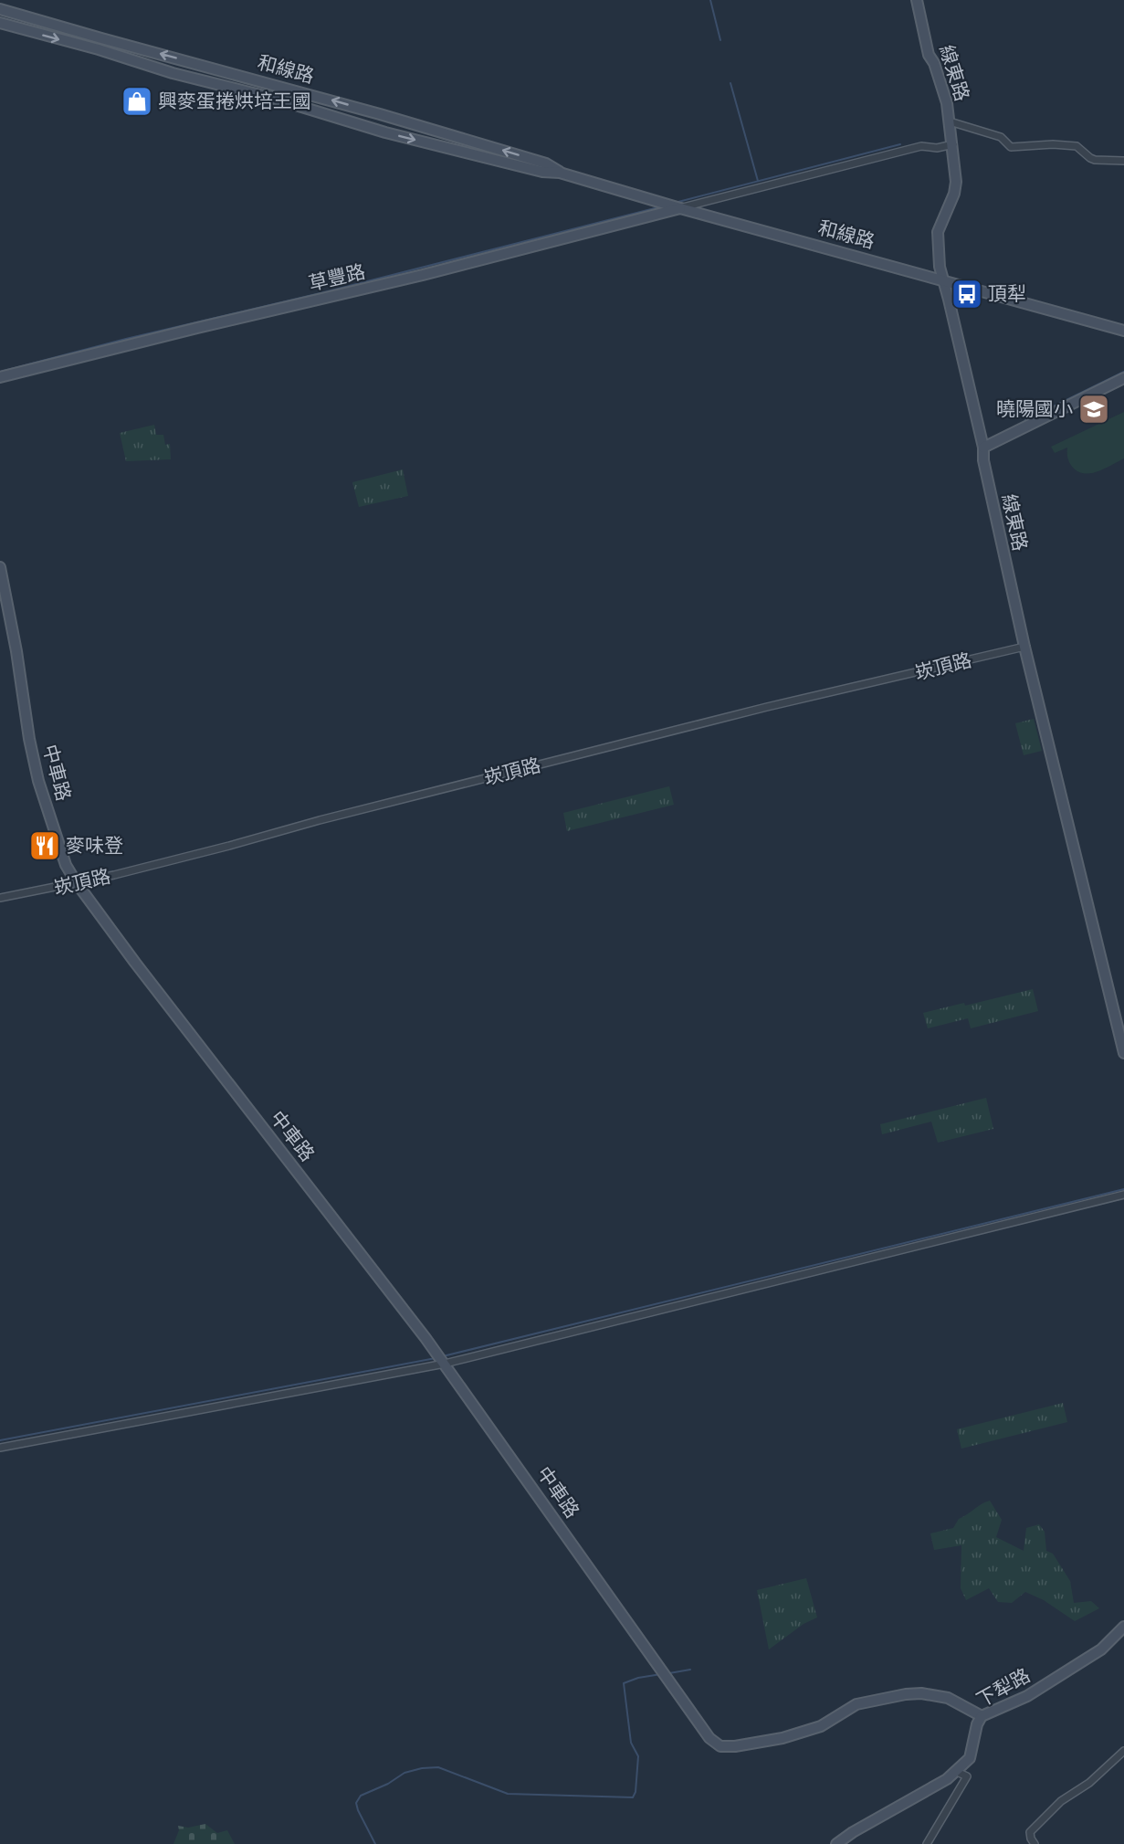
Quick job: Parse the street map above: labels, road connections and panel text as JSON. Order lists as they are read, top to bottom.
{
  "streets": {
    "street": [
      "和線路",
      "線東路",
      "草豐路",
      "崁頂路",
      "中車路",
      "下犁路"
    ]
  },
  "crossings": [
    ["和線路", "線東路"],
    ["和線路", "草豐路"],
    ["線東路", "崁頂路"],
    ["崁頂路", "中車路"],
    ["中車路", "下犁路"]
  ],
  "places": {
    "shop": ["興麥蛋捲烘培王國"],
    "bus stop": ["頂犁"],
    "school or university": ["曉陽國小"],
    "restaurant": ["麥味登"]
  }
}
